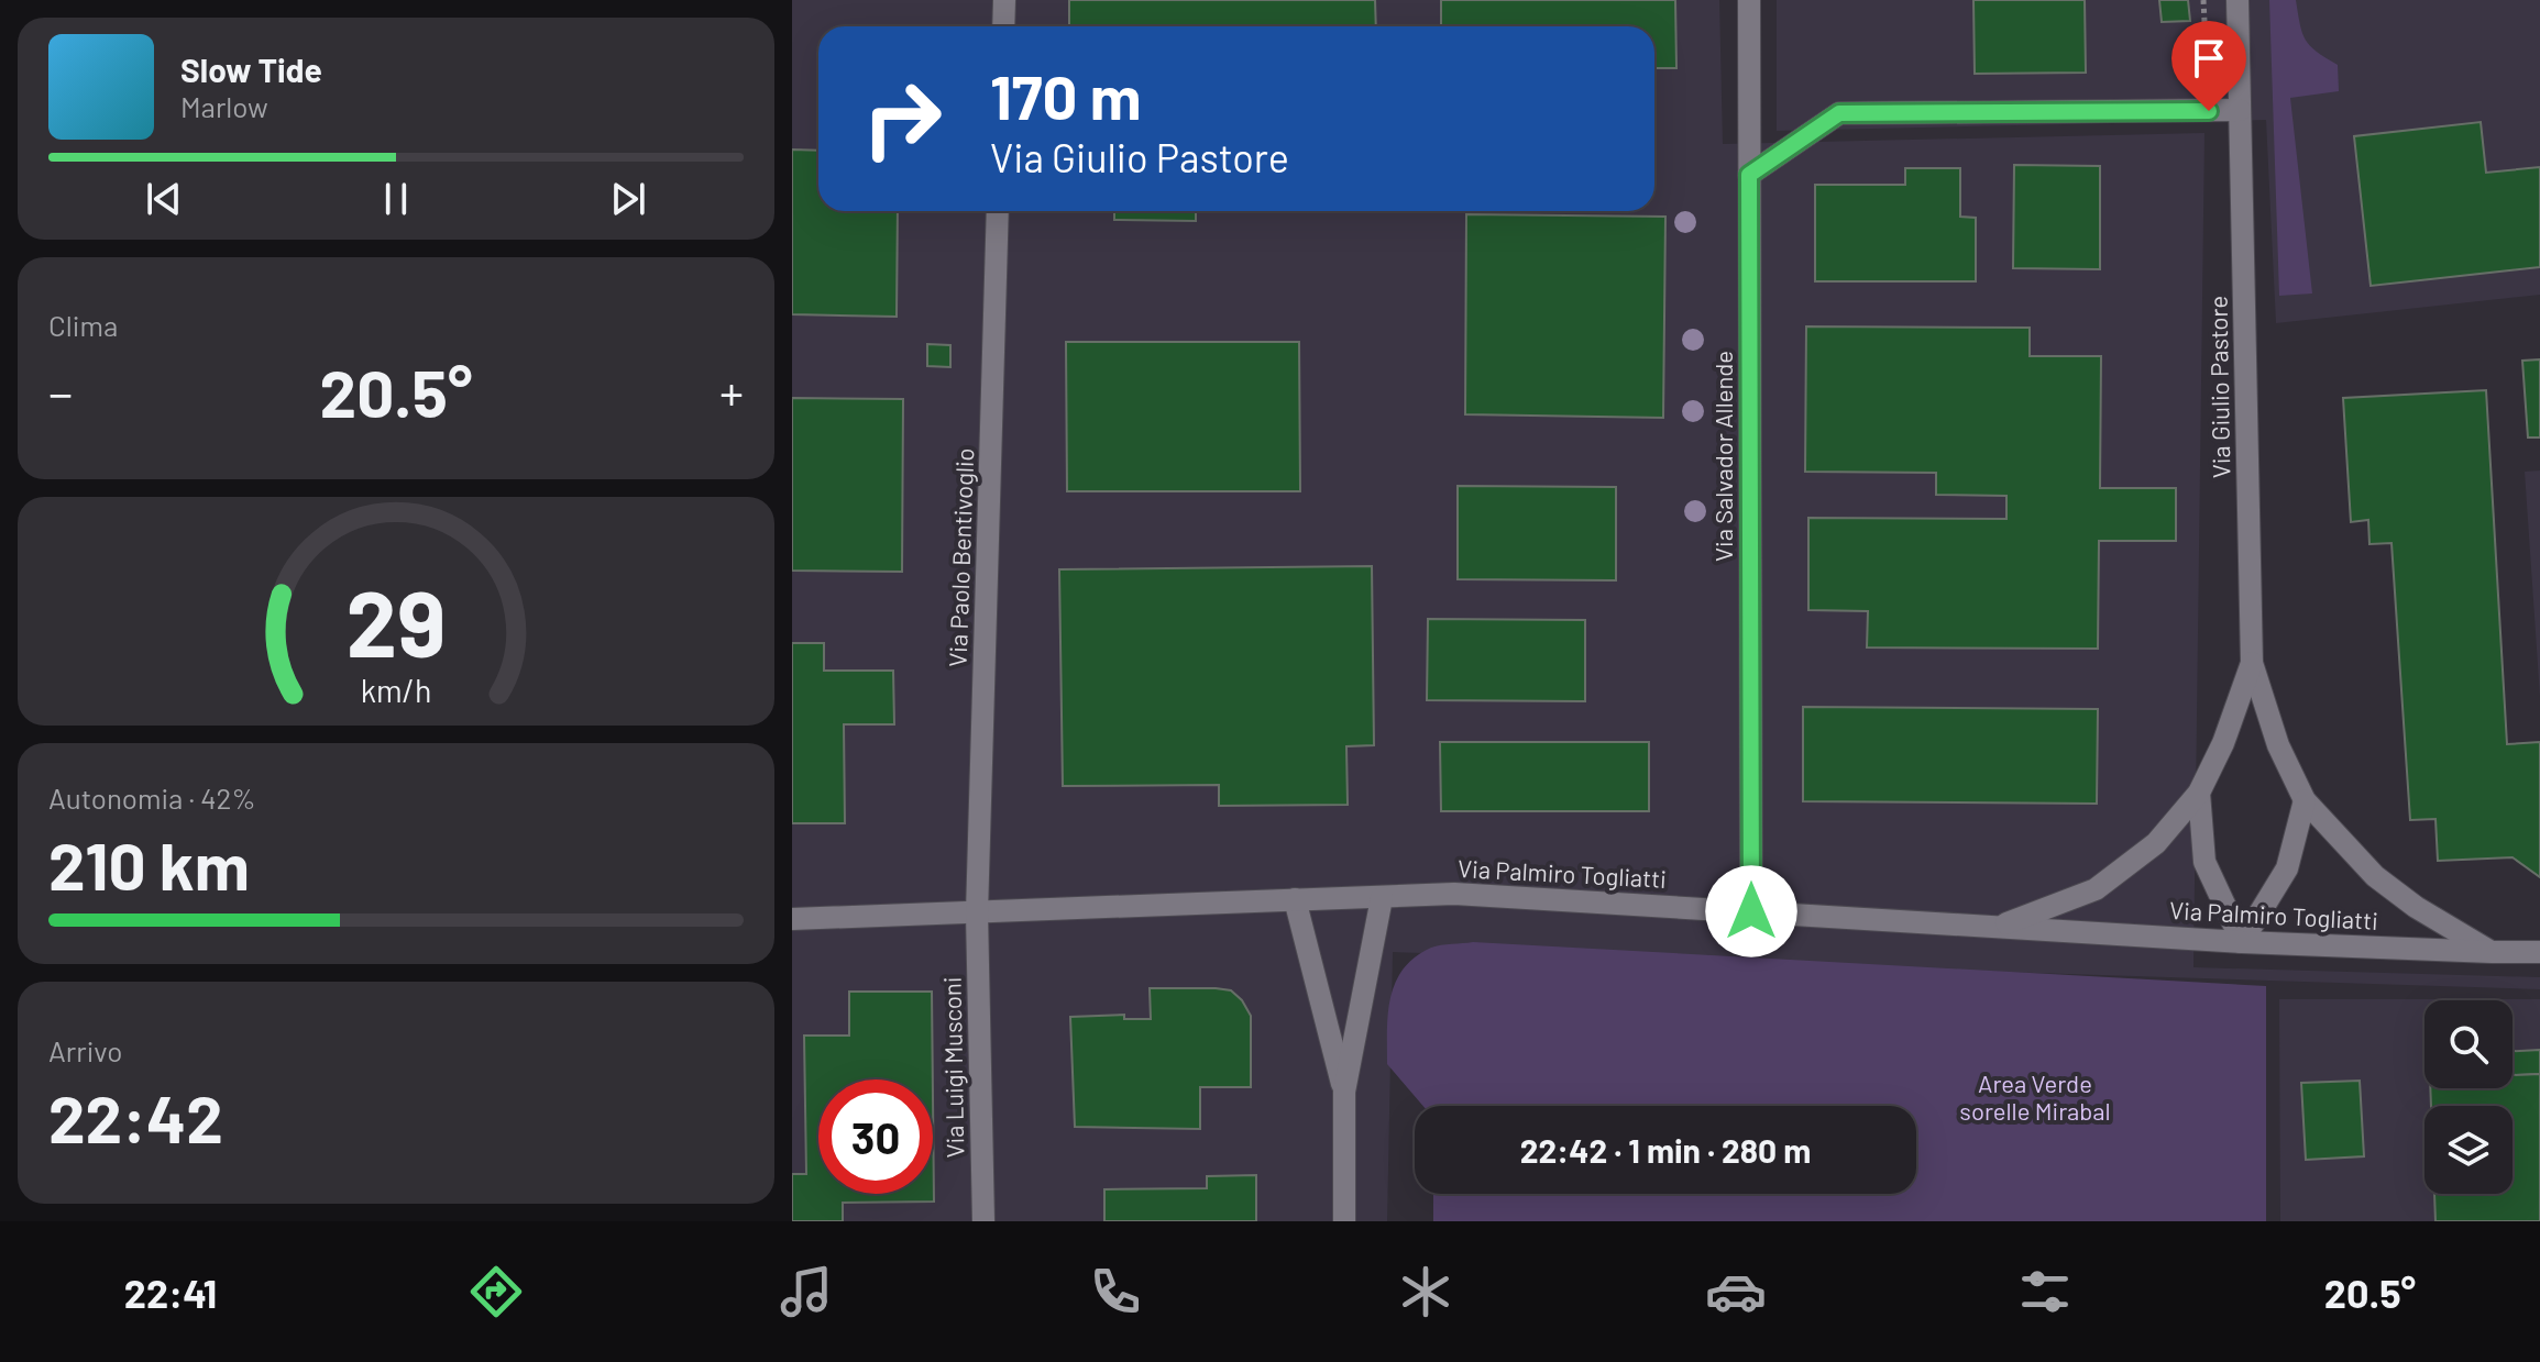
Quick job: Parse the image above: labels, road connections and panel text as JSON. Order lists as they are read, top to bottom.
{
  "streets": {
    "street": [
      "Via Giulio Pastore",
      "Via Salvador Allende",
      "Via Paolo Bentivoglio",
      "Via Palmiro Togliatti",
      "Via Luigi Musconi"
    ]
  },
  "crossings": [
    ["Via Giulio Pastore", "Via Palmiro Togliatti"],
    ["Via Salvador Allende", "Via Palmiro Togliatti"],
    ["Via Paolo Bentivoglio", "Via Palmiro Togliatti"],
    ["Via Paolo Bentivoglio", "Via Luigi Musconi"],
    ["Via Palmiro Togliatti", "Via Luigi Musconi"]
  ],
  "parks": ["Area Verde sorelle Mirabal"],
  "page": {
    "turn": ["170 m", "Via Giulio Pastore"],
    "song": ["Slow Tide", "Marlow"],
    "tile": [
      "Clima",
      ["Autonomia · 42%", "210 km"],
      ["Arrivo", "22:42"]
    ],
    "heat": ["−", "20.5°", "+"],
    "limit": "30",
    "trip": "22:42 · 1 min · 280 m",
    "tabs": ["22:41", "20.5°"],
    "gauge": ["29", "km/h"]
  }
}
